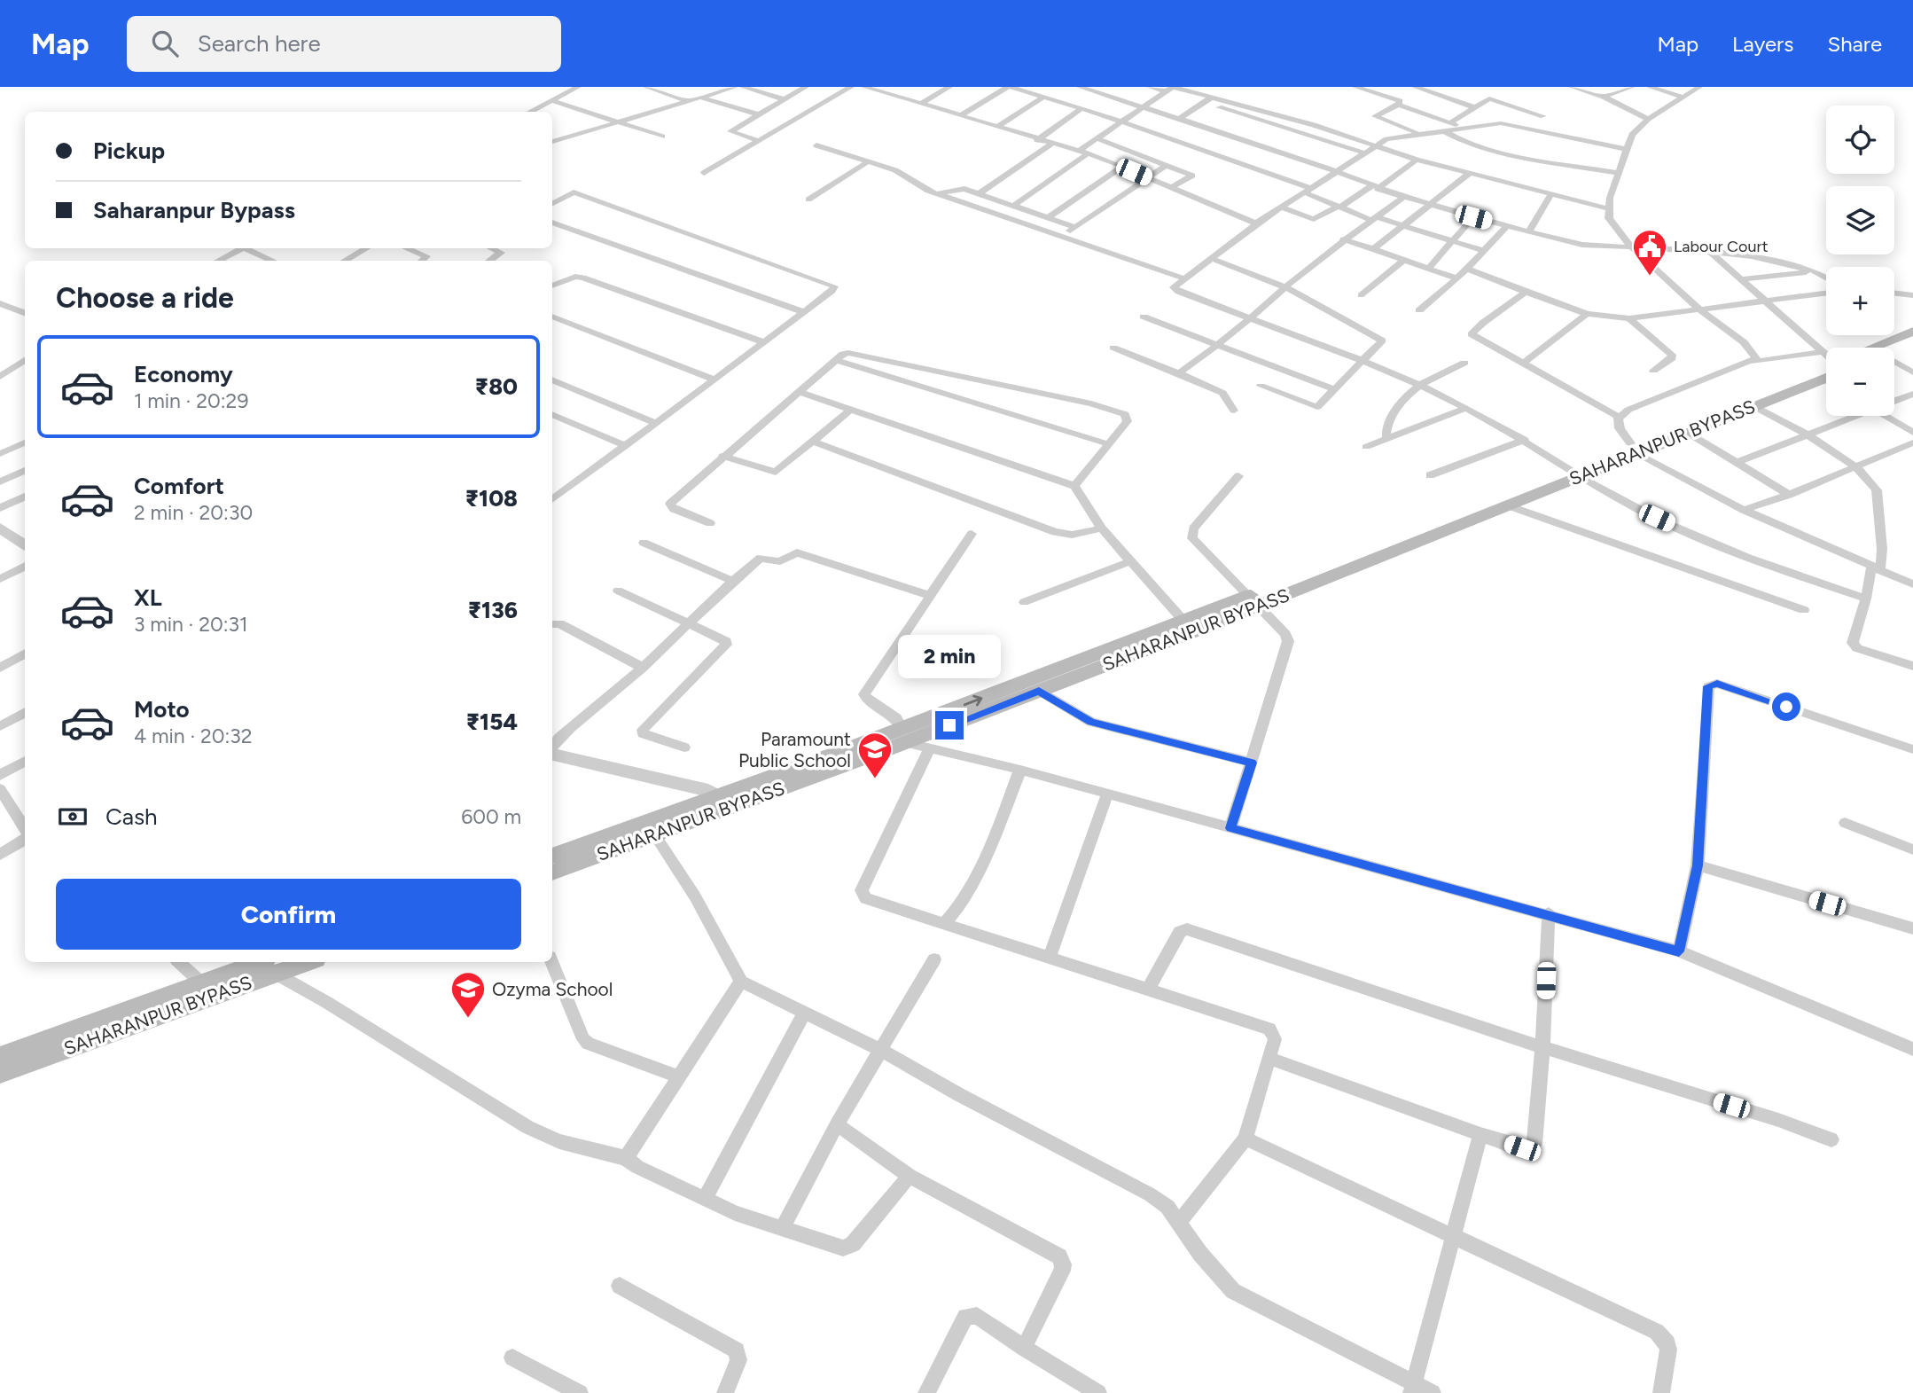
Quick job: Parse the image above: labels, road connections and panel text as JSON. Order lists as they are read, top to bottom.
{
  "streets": {
    "main road": ["SAHARANPUR BYPASS"]
  },
  "places": {
    "public building": ["Labour Court"],
    "school or university": ["Paramount Public School", "Ozyma School"]
  },
  "page": {
    "header": "Map",
    "search": "Search here",
    "nav": ["Map", "Layers", "Share"],
    "map_buttons": ["+", "−"],
    "banner": ["Pickup", "Saharanpur Bypass"],
    "heading": "Choose a ride",
    "list": [
      {
        "name": "Economy",
        "note": "1 min · 20:29",
        "value": "₹80"
      },
      {
        "name": "Comfort",
        "note": "2 min · 20:30",
        "value": "₹108"
      },
      {
        "name": "XL",
        "note": "3 min · 20:31",
        "value": "₹136"
      },
      {
        "name": "Moto",
        "note": "4 min · 20:32",
        "value": "₹154"
      }
    ],
    "bubble": "2 min",
    "pay": ["Cash", "600 m"],
    "buttons": "Confirm"
  }
}
